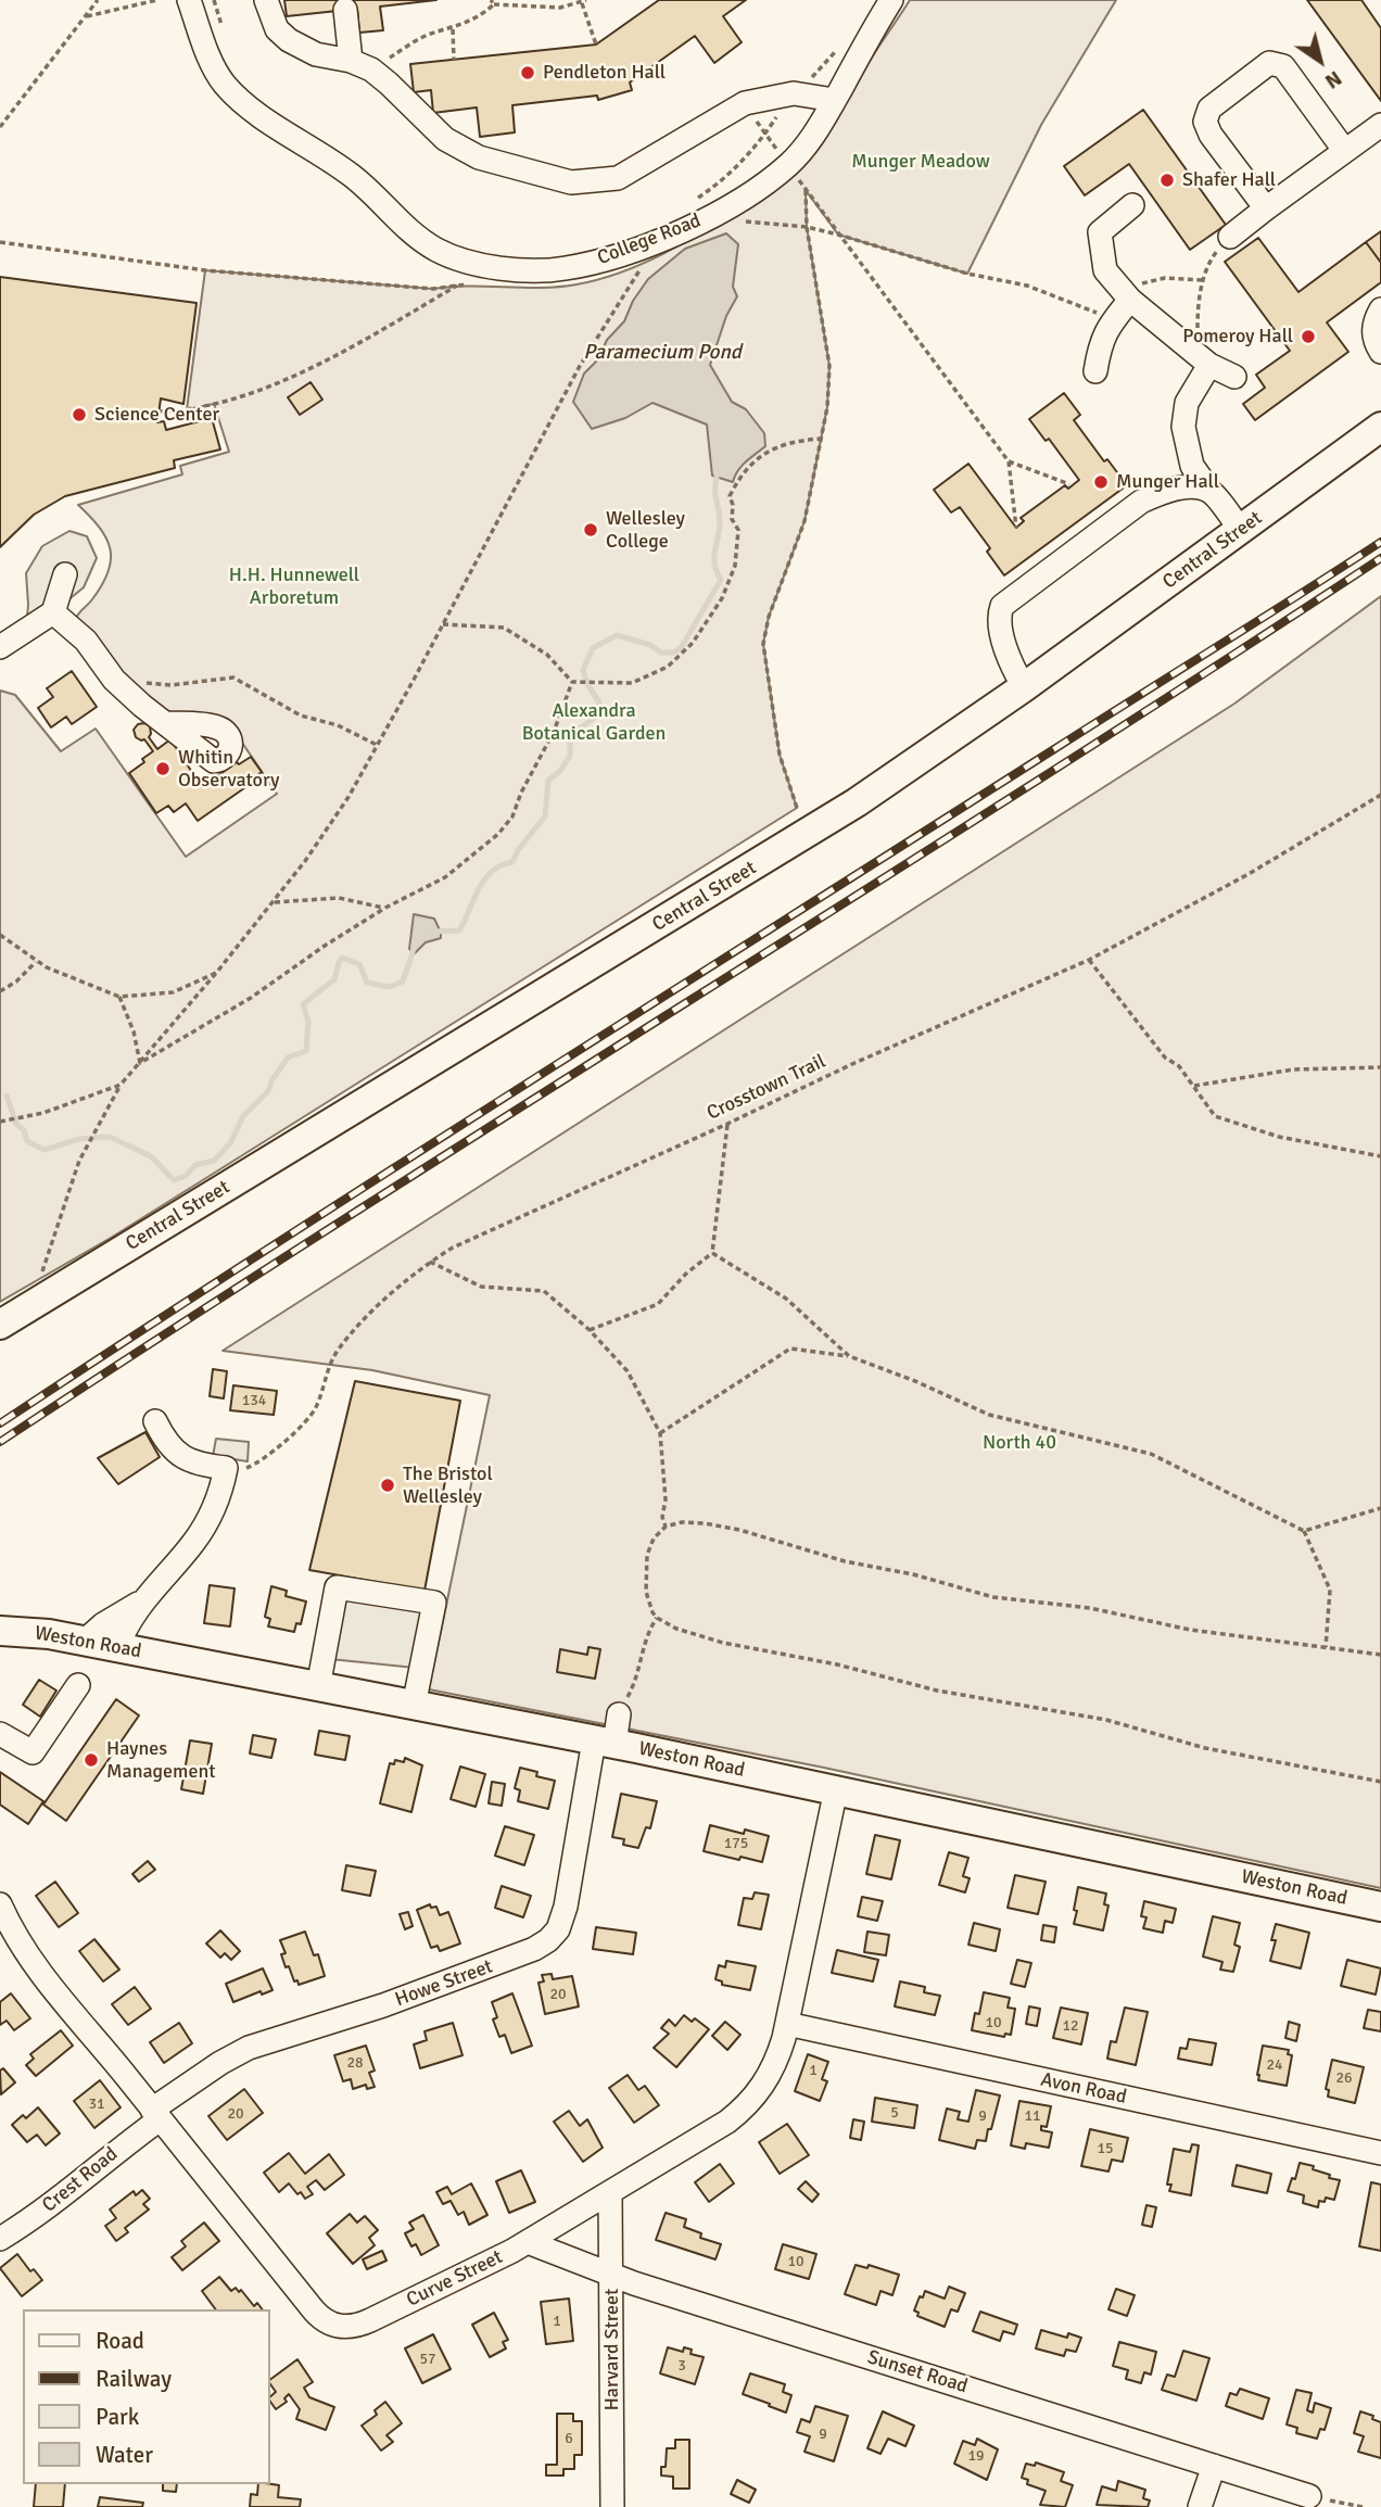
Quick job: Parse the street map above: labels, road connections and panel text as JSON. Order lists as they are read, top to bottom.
{
  "streets": {
    "main road": ["Central Street", "Weston Road"],
    "street": [
      "College Road",
      "Howe Street",
      "Avon Road",
      "Crest Road",
      "Curve Street",
      "Harvard Street",
      "Sunset Road"
    ],
    "path": ["Crosstown Trail"]
  },
  "crossings": [
    ["Weston Road", "Howe Street"],
    ["Weston Road", "Curve Street"],
    ["Howe Street", "Crest Road"],
    ["Howe Street", "Curve Street"],
    ["Avon Road", "Curve Street"],
    ["Crest Road", "Curve Street"],
    ["Curve Street", "Harvard Street"],
    ["Curve Street", "Sunset Road"],
    ["Harvard Street", "Sunset Road"]
  ],
  "water": ["Paramecium Pond"],
  "parks": [
    "Munger Meadow",
    "H.H. Hunnewell Arboretum",
    "Alexandra Botanical Garden",
    "North 40"
  ],
  "places": [
    "Pendleton Hall",
    "Shafer Hall",
    "Pomeroy Hall",
    "Science Center",
    "Munger Hall",
    "Wellesley College",
    "Whitin Observatory",
    "The Bristol Wellesley",
    "Haynes Management"
  ],
  "house_numbers": [
    "134",
    "175",
    "20",
    "10",
    "12",
    "28",
    "24",
    "1",
    "26",
    "31",
    "5",
    "20",
    "9",
    "11",
    "15",
    "10",
    "1",
    "57",
    "3",
    "9",
    "6",
    "19"
  ],
  "legend": [
    "Road",
    "Railway",
    "Park",
    "Water"
  ],
  "north": "bottom right"
}
